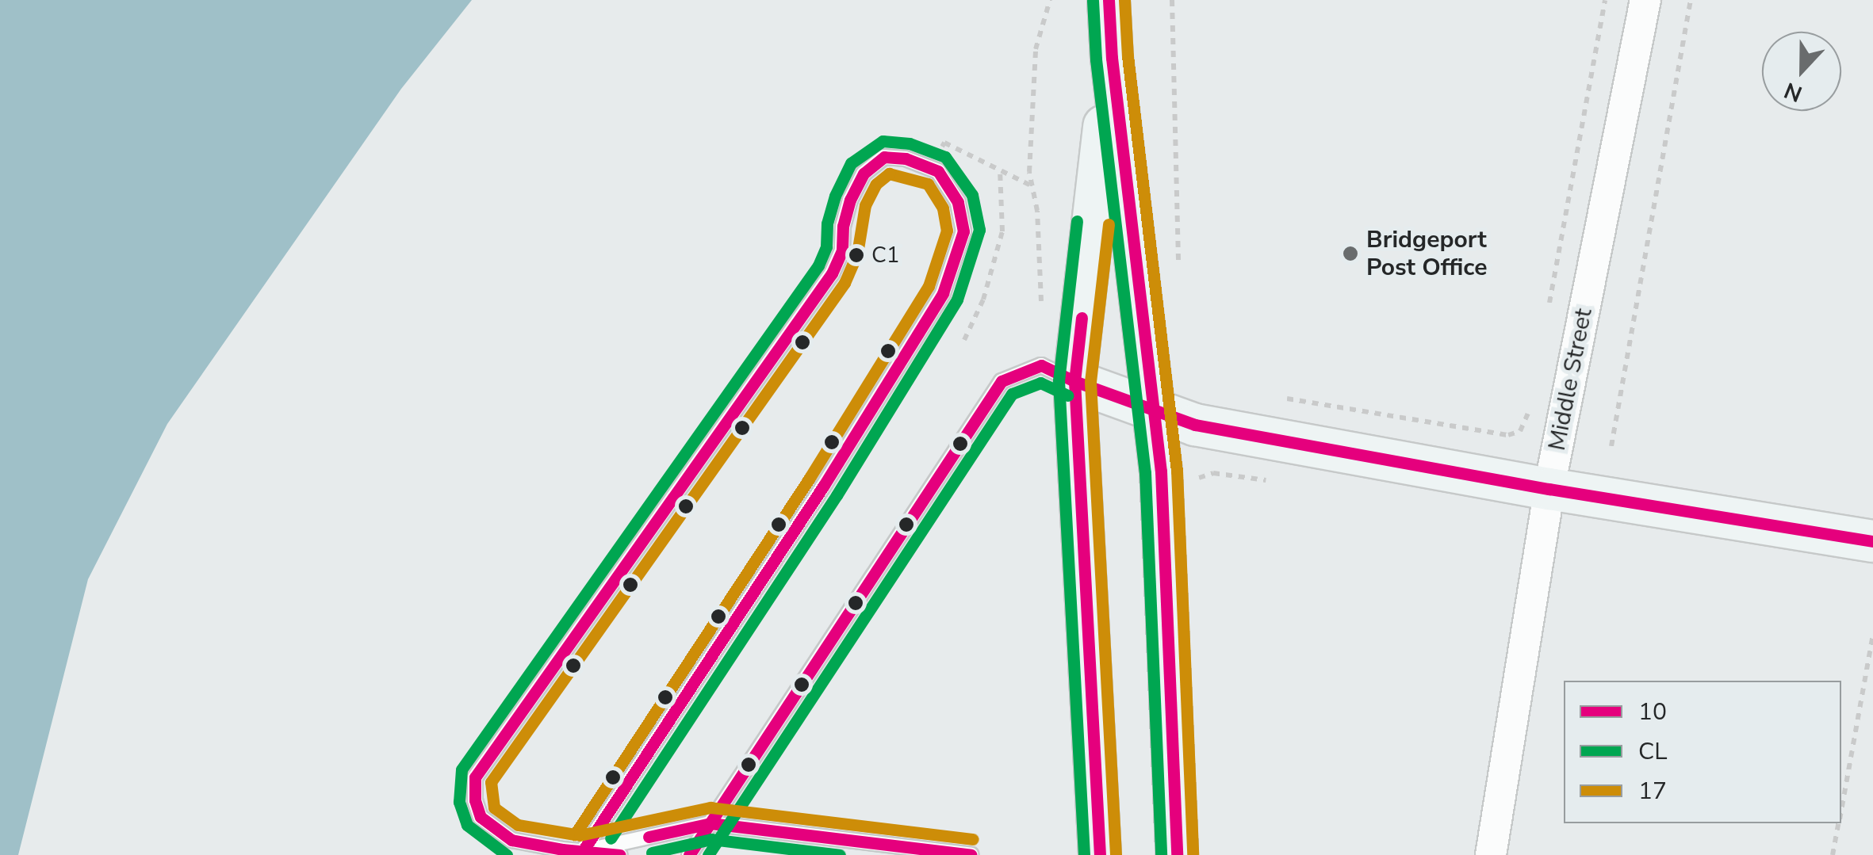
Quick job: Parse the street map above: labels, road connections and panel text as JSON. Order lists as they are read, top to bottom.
{
  "streets": {
    "street": ["Middle Street"]
  },
  "places": ["Bridgeport Post Office", "C1"],
  "lines": ["transit line 10", "transit line 17", "transit line CL"],
  "legend": ["10", "CL", "17"],
  "north": "bottom"
}
